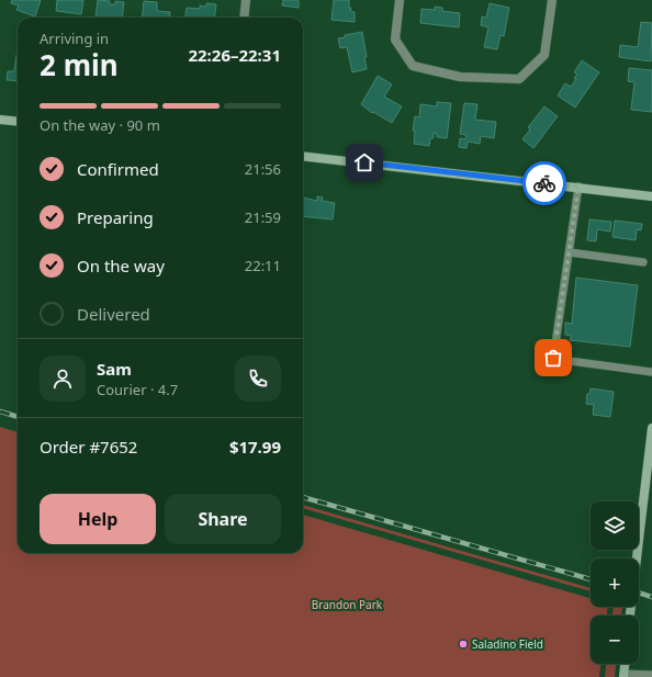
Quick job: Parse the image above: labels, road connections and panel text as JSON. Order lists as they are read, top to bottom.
{
  "parks": ["Brandon Park"],
  "places": ["Saladino Field"],
  "page": {
    "heading": ["2 min", "Arriving in", "22:26–22:31"],
    "panel": [
      "Sam",
      "Courier · 4.7",
      "Order #7652",
      "$17.99"
    ],
    "bar": "On the way · 90 m",
    "list": [
      ["Confirmed", "21:56"],
      ["Preparing", "21:59"],
      ["On the way", "22:11"],
      "Delivered"
    ],
    "buttons": ["Help", "Share"],
    "map_buttons": ["+", "−"]
  }
}
